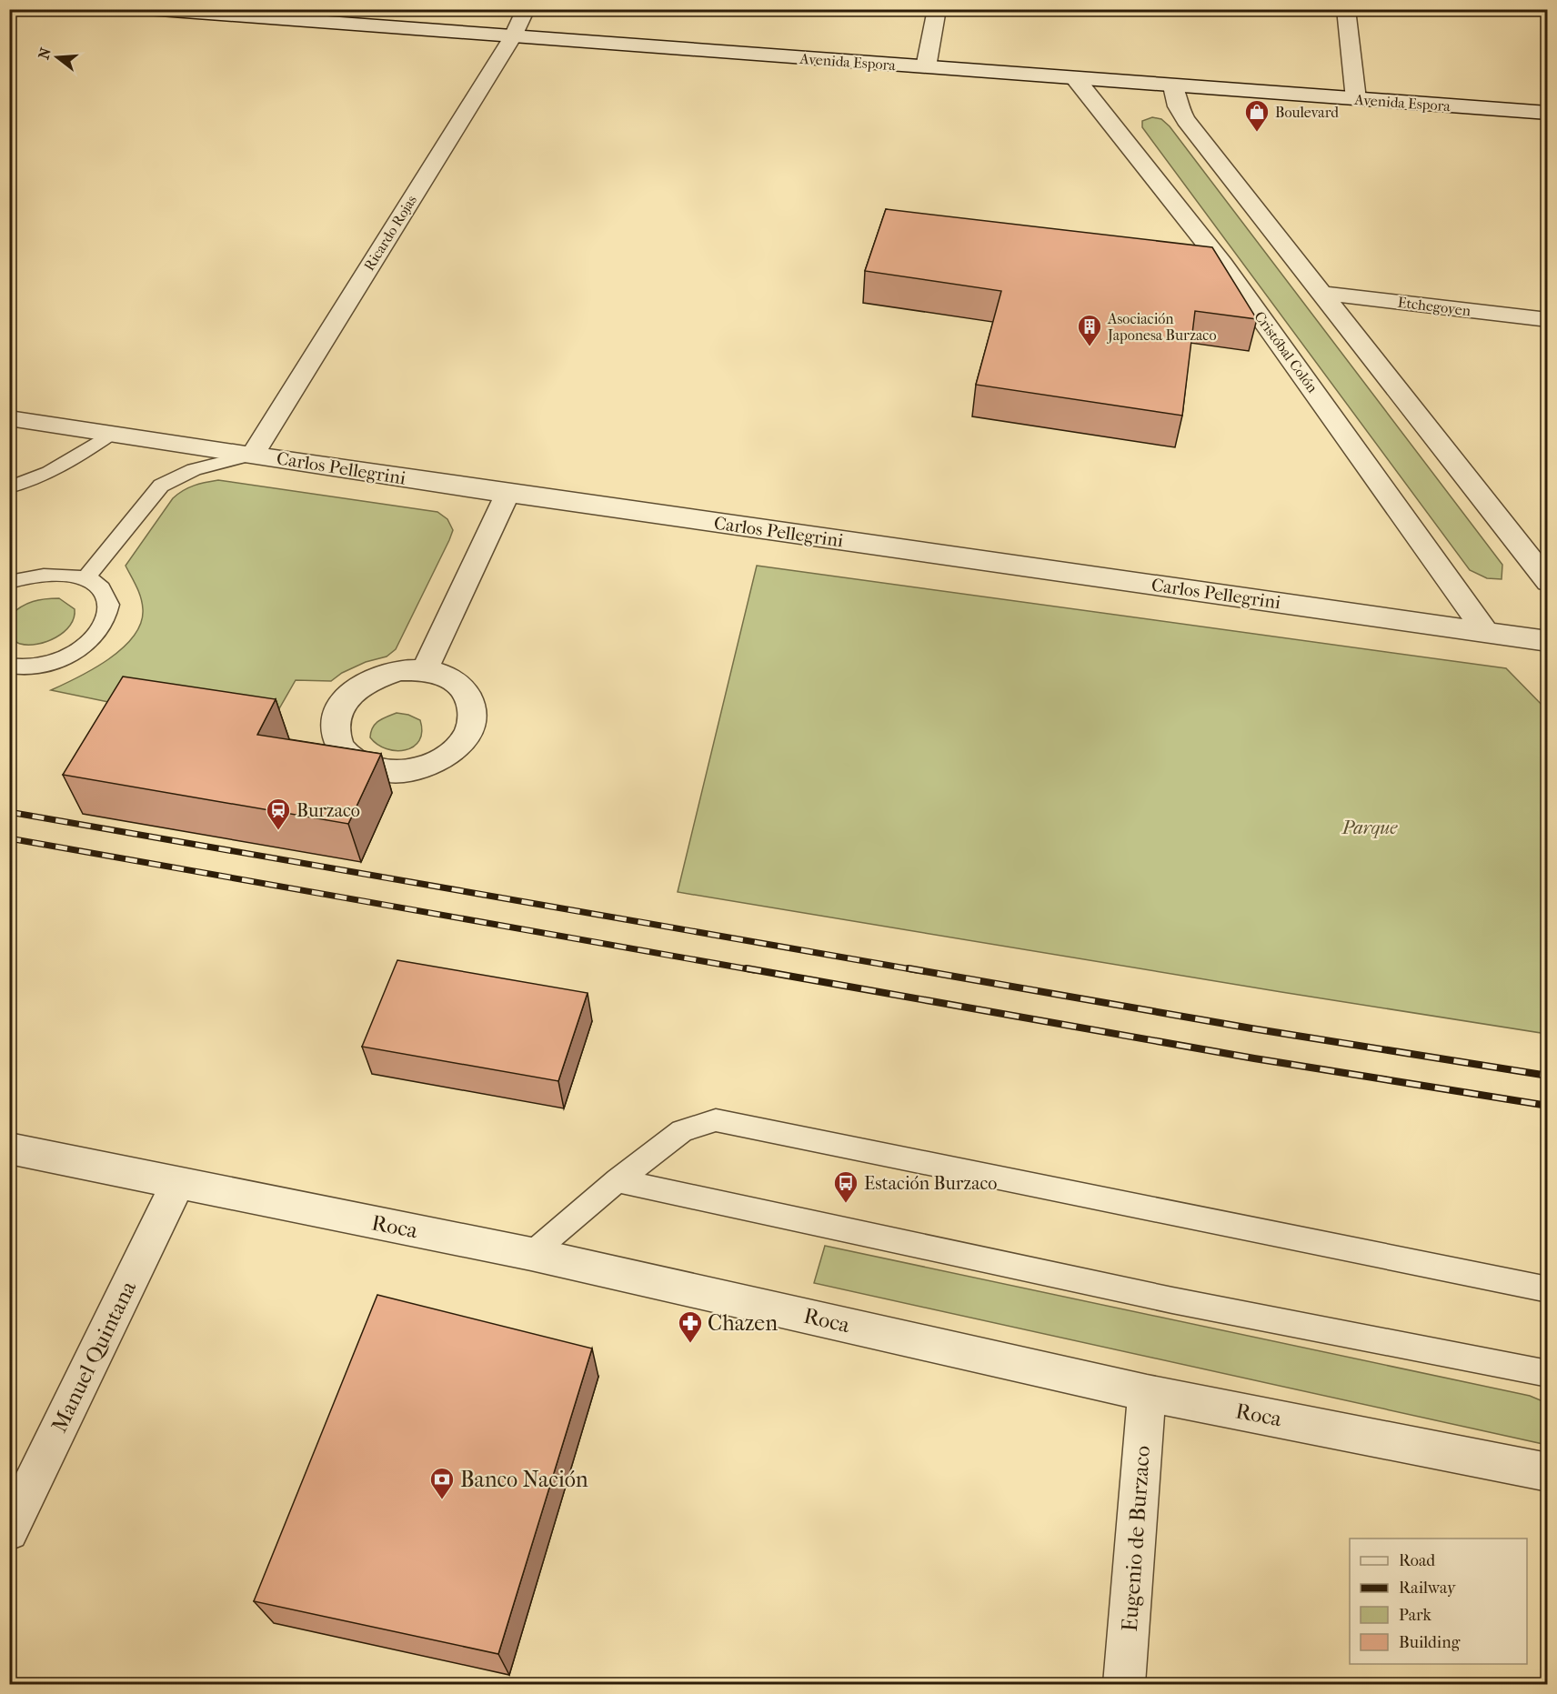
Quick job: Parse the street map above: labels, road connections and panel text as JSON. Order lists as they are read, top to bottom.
{
  "streets": {
    "street": [
      "Avenida Espora",
      "Ricardo Rojas",
      "Etchegoyen",
      "Cristóbal Colón",
      "Carlos Pellegrini",
      "Roca",
      "Manuel Quintana",
      "Eugenio de Burzaco"
    ]
  },
  "crossings": [
    ["Avenida Espora", "Ricardo Rojas"],
    ["Avenida Espora", "Cristóbal Colón"],
    ["Ricardo Rojas", "Carlos Pellegrini"],
    ["Cristóbal Colón", "Carlos Pellegrini"],
    ["Roca", "Manuel Quintana"],
    ["Roca", "Eugenio de Burzaco"]
  ],
  "parks": ["Parque"],
  "places": {
    "shop": ["Boulevard"],
    "building": ["Asociación Japonesa Burzaco"],
    "station": ["Burzaco"],
    "bus stop": ["Estación Burzaco"],
    "pharmacy": ["Chazen"],
    "bank": ["Banco Nación"]
  },
  "legend": [
    "Road",
    "Railway",
    "Park",
    "Building"
  ],
  "north": "left"
}
